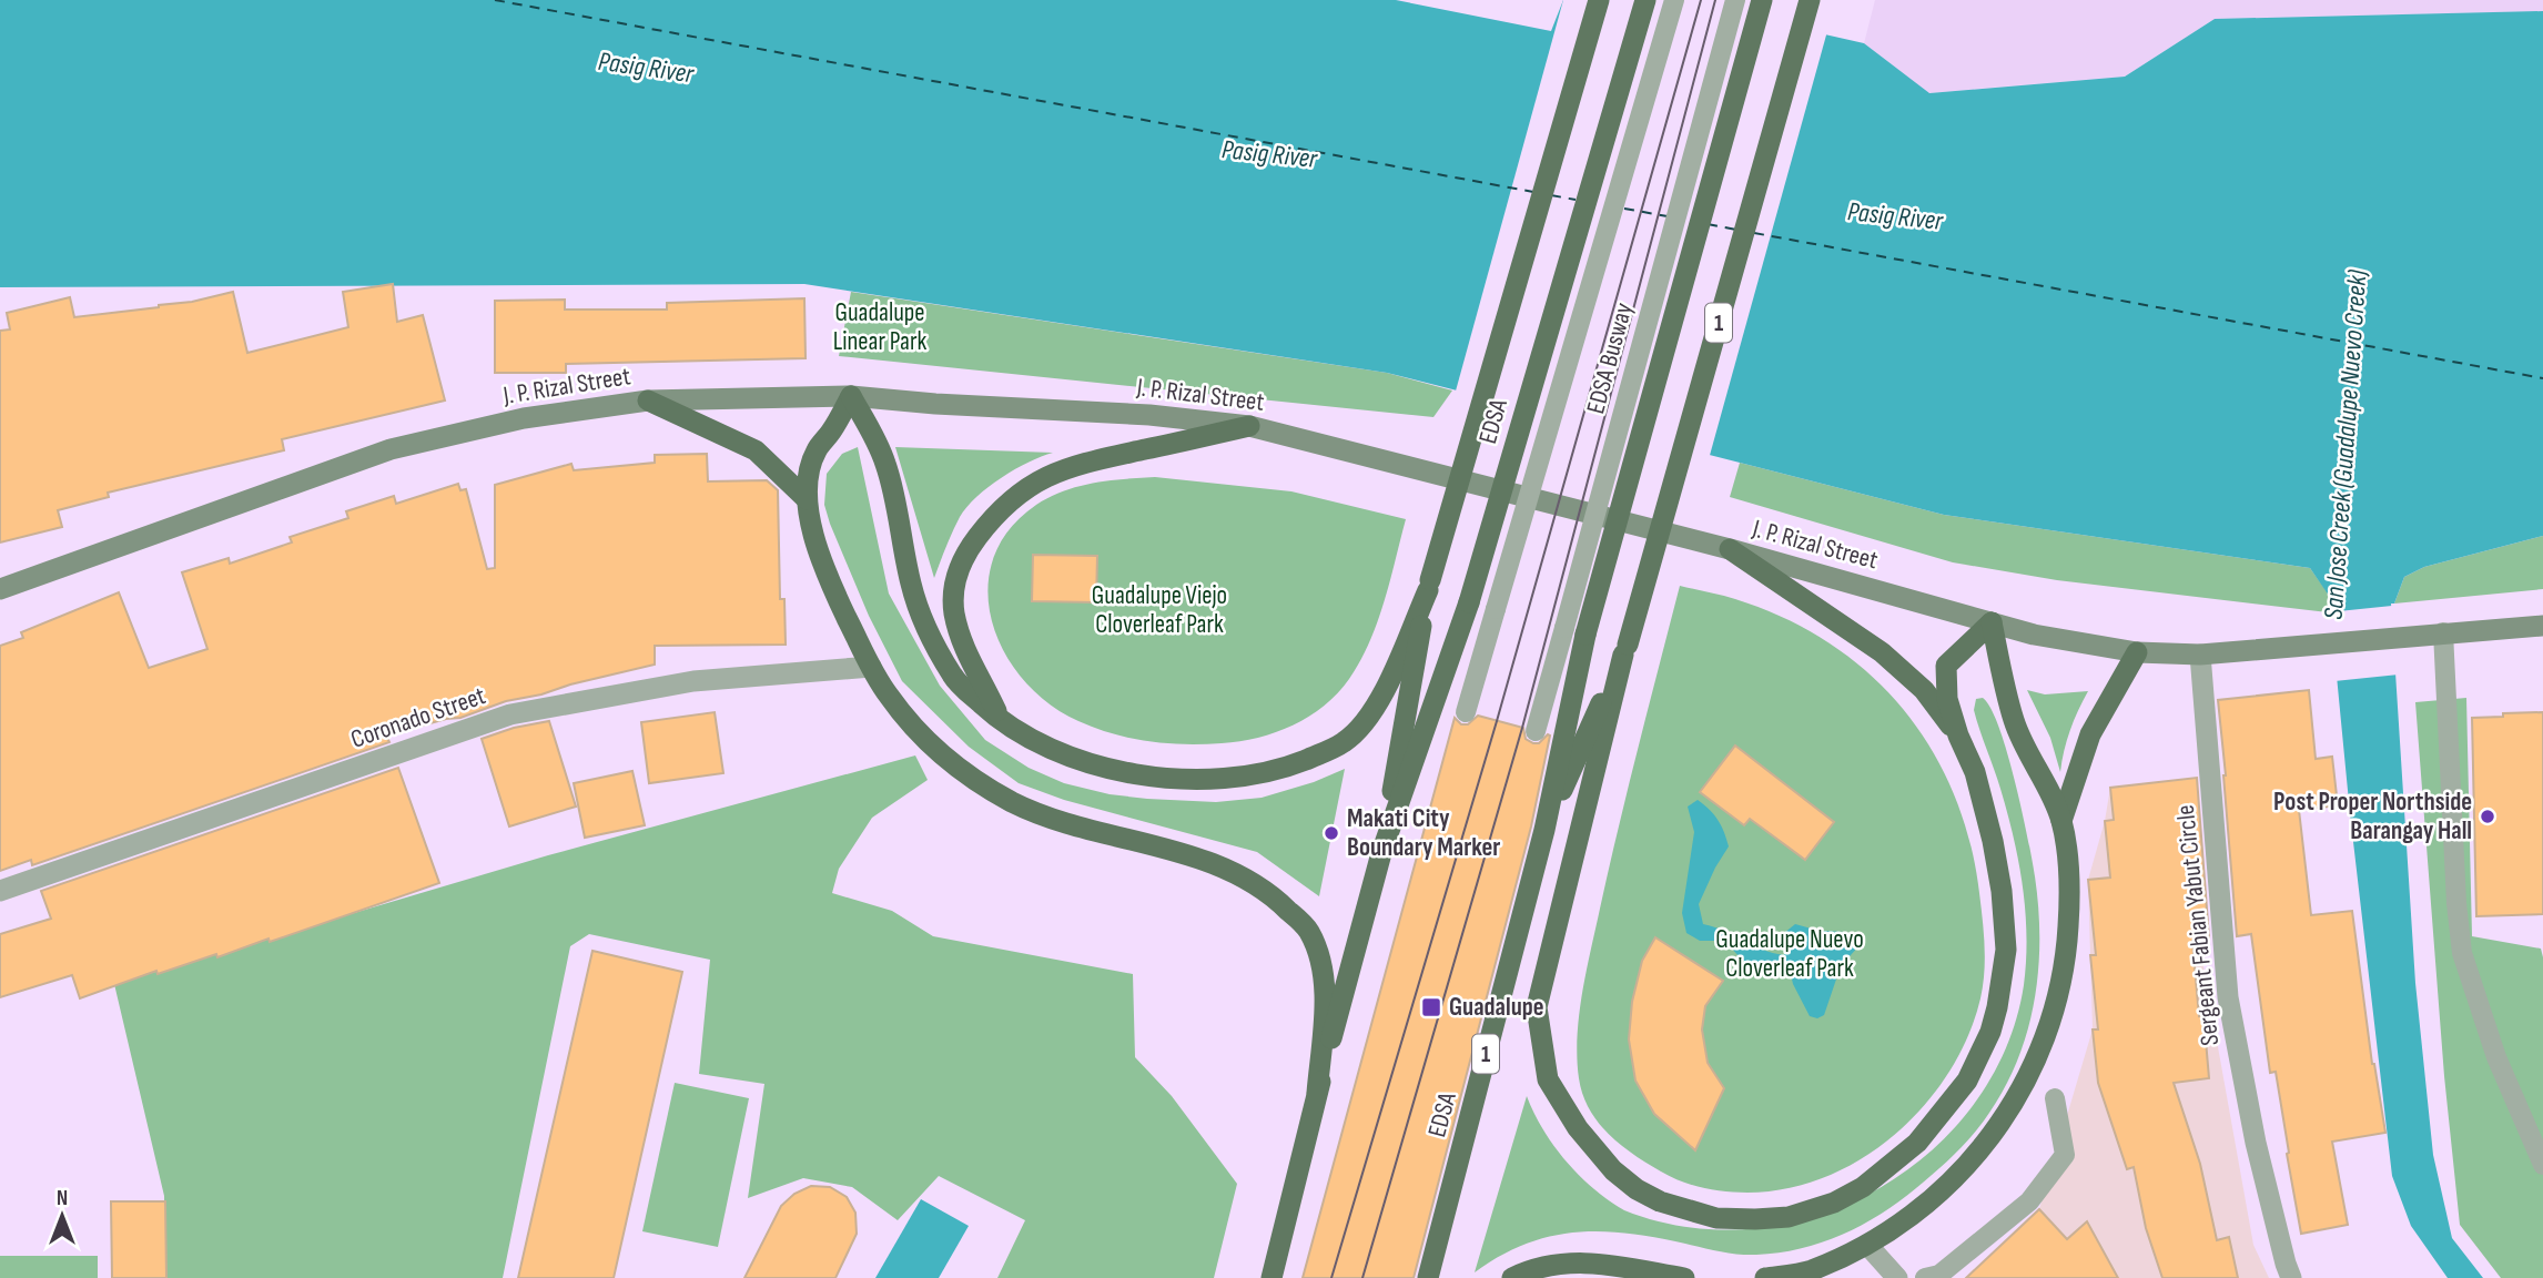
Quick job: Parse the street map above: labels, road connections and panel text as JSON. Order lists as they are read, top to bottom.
{
  "streets": {
    "highway": ["1", "EDSA"],
    "main road": ["J. P. Rizal Street"],
    "street": ["Coronado Street", "Sergeant Fabian Yabut Circle"],
    "lane": ["EDSA Busway"]
  },
  "crossings": [
    ["J. P. Rizal Street", "Sergeant Fabian Yabut Circle"]
  ],
  "water": ["Pasig River", "San Jose Creek (Guadalupe Nuevo Creek)"],
  "parks": ["Guadalupe Linear Park", "Guadalupe Viejo Cloverleaf Park", "Guadalupe Nuevo Cloverleaf Park"],
  "places": {
    "other": ["Post Proper Northside Barangay Hall", "Makati City Boundary Marker"],
    "transit": ["Guadalupe"]
  },
  "north": "top"
}
